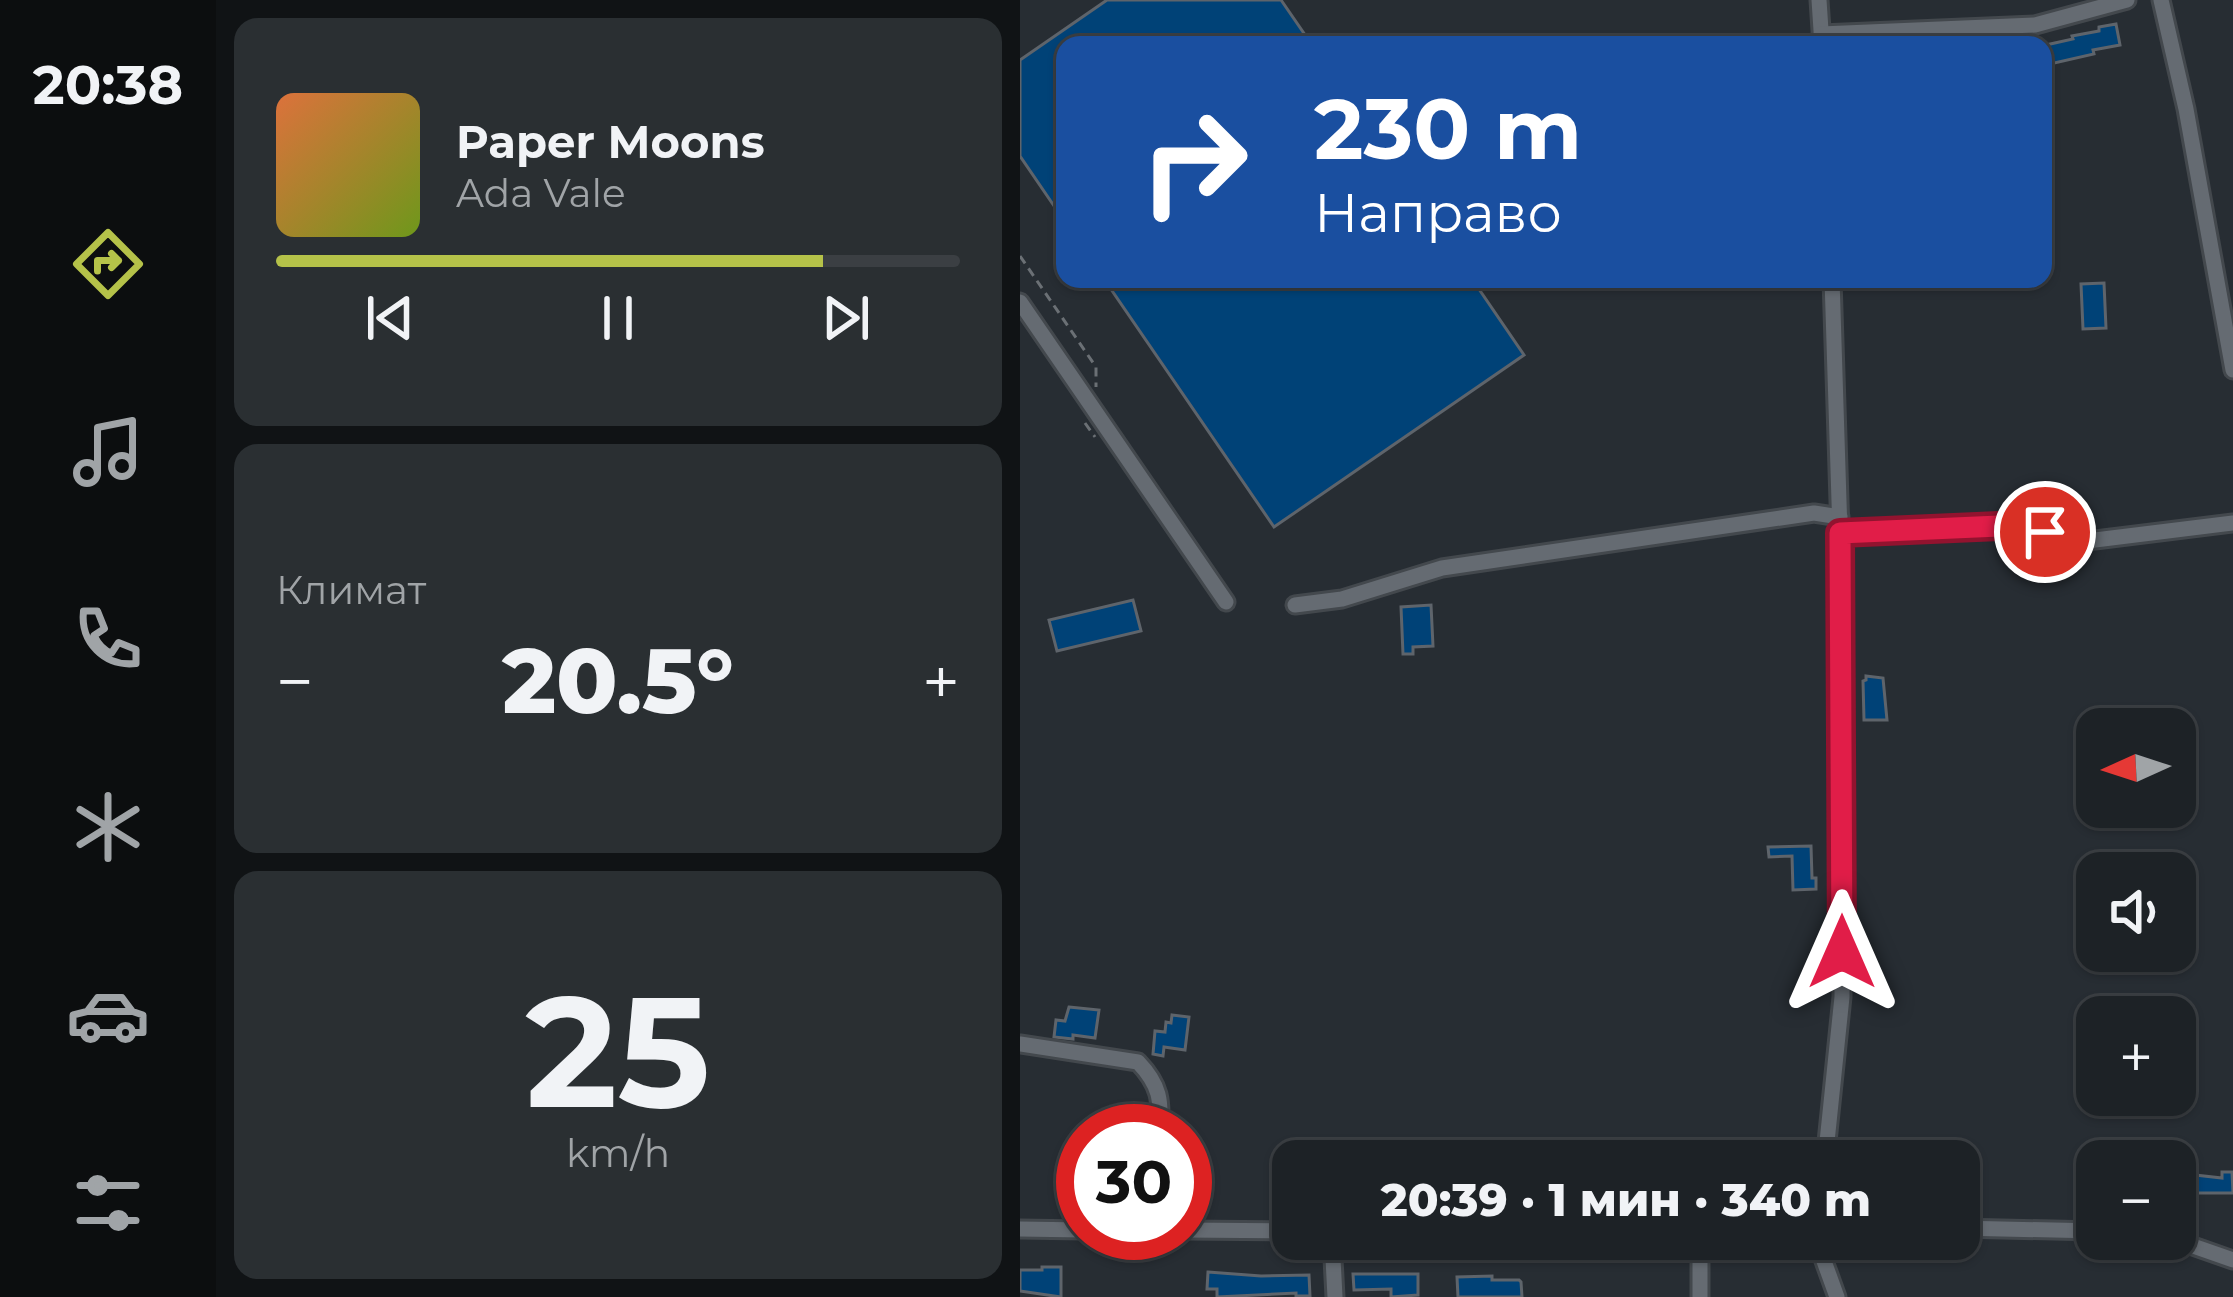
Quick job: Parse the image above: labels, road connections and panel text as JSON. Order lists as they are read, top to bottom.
{
  "north": "left",
  "page": {
    "tabs": "20:38",
    "turn": ["230 m", "Направо"],
    "song": ["Paper Moons", "Ada Vale"],
    "tile": [
      "Климат",
      ["25", "km/h"]
    ],
    "heat": ["−", "20.5°", "+"],
    "map_buttons": ["+", "−"],
    "limit": "30",
    "trip": "20:39 · 1 мин · 340 m"
  }
}
